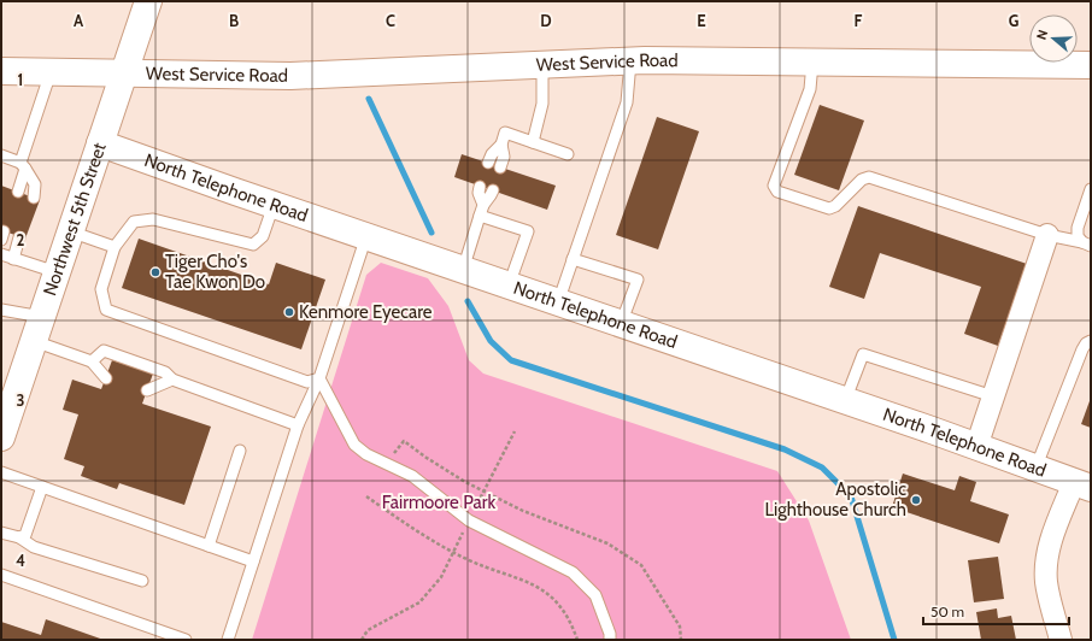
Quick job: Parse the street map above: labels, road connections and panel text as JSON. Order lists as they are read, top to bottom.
{
  "streets": {
    "street": ["West Service Road", "North Telephone Road", "Northwest 5th Street"]
  },
  "crossings": [
    ["West Service Road", "Northwest 5th Street"],
    ["North Telephone Road", "Northwest 5th Street"]
  ],
  "parks": ["Fairmoore Park"],
  "places": ["Tiger Cho's Tae Kwon Do", "Kenmore Eyecare", "Apostolic Lighthouse Church"],
  "scale_bar": "50 m",
  "north": "left",
  "grid": {
    "columns": [
      "A",
      "B",
      "C",
      "D",
      "E",
      "F",
      "G"
    ],
    "rows": [
      "1",
      "2",
      "3",
      "4"
    ]
  }
}
